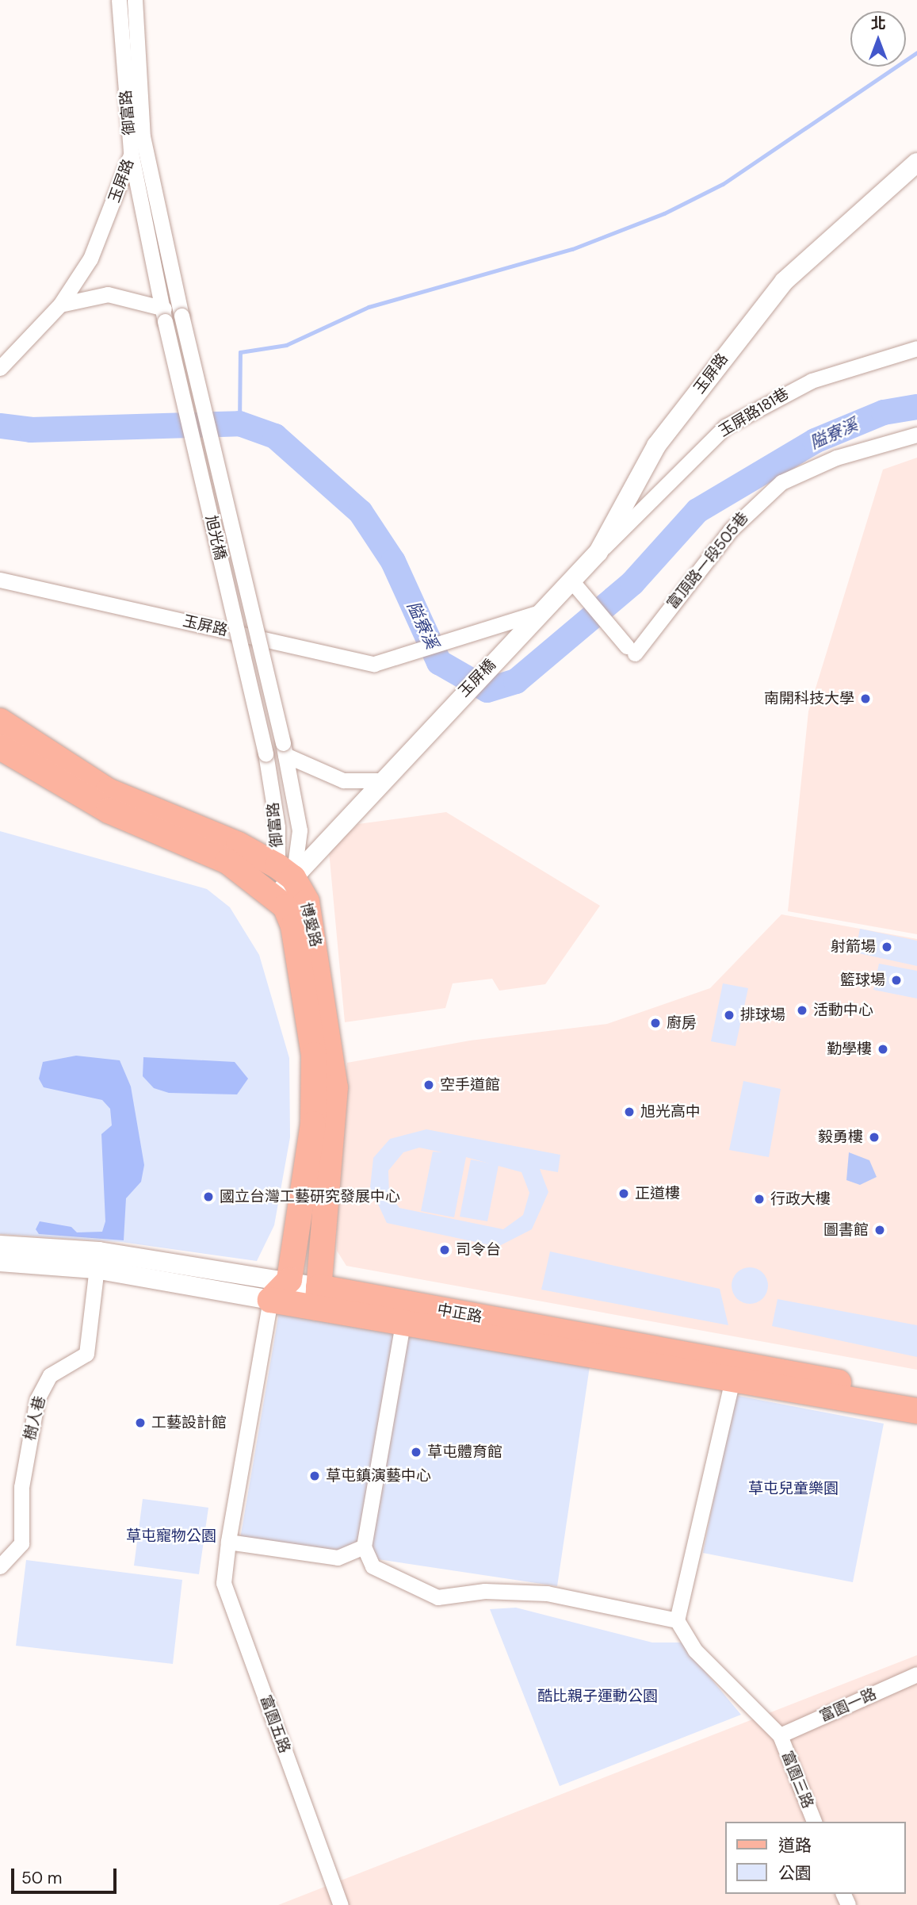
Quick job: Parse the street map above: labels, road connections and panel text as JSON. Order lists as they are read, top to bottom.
{
  "streets": {
    "main road": ["博愛路", "中正路"],
    "street": [
      "御富路",
      "玉屏路",
      "玉屏路181巷",
      "旭光橋",
      "富頂路一段505巷",
      "玉屏橋",
      "樹人巷",
      "富園一路",
      "富園五路",
      "富園三路"
    ]
  },
  "crossings": [
    ["御富路", "玉屏路"],
    ["御富路", "旭光橋"],
    ["御富路", "博愛路"],
    ["玉屏路", "玉屏路181巷"],
    ["玉屏路", "富頂路一段505巷"],
    ["玉屏路", "玉屏橋"],
    ["博愛路", "中正路"],
    ["中正路", "樹人巷"],
    ["中正路", "富園五路"],
    ["富園一路", "富園三路"]
  ],
  "water": ["隘寮溪"],
  "parks": ["草屯兒童樂園", "草屯寵物公園", "酷比親子運動公園"],
  "places": [
    "南開科技大學",
    "射箭場",
    "籃球場",
    "活動中心",
    "排球場",
    "廚房",
    "勤學樓",
    "空手道館",
    "旭光高中",
    "毅勇樓",
    "正道樓",
    "國立台灣工藝研究發展中心",
    "行政大樓",
    "圖書館",
    "司令台",
    "工藝設計館",
    "草屯體育館",
    "草屯鎮演藝中心"
  ],
  "legend": ["道路", "公園"],
  "scale_bar": "50 m",
  "north": "top"
}
